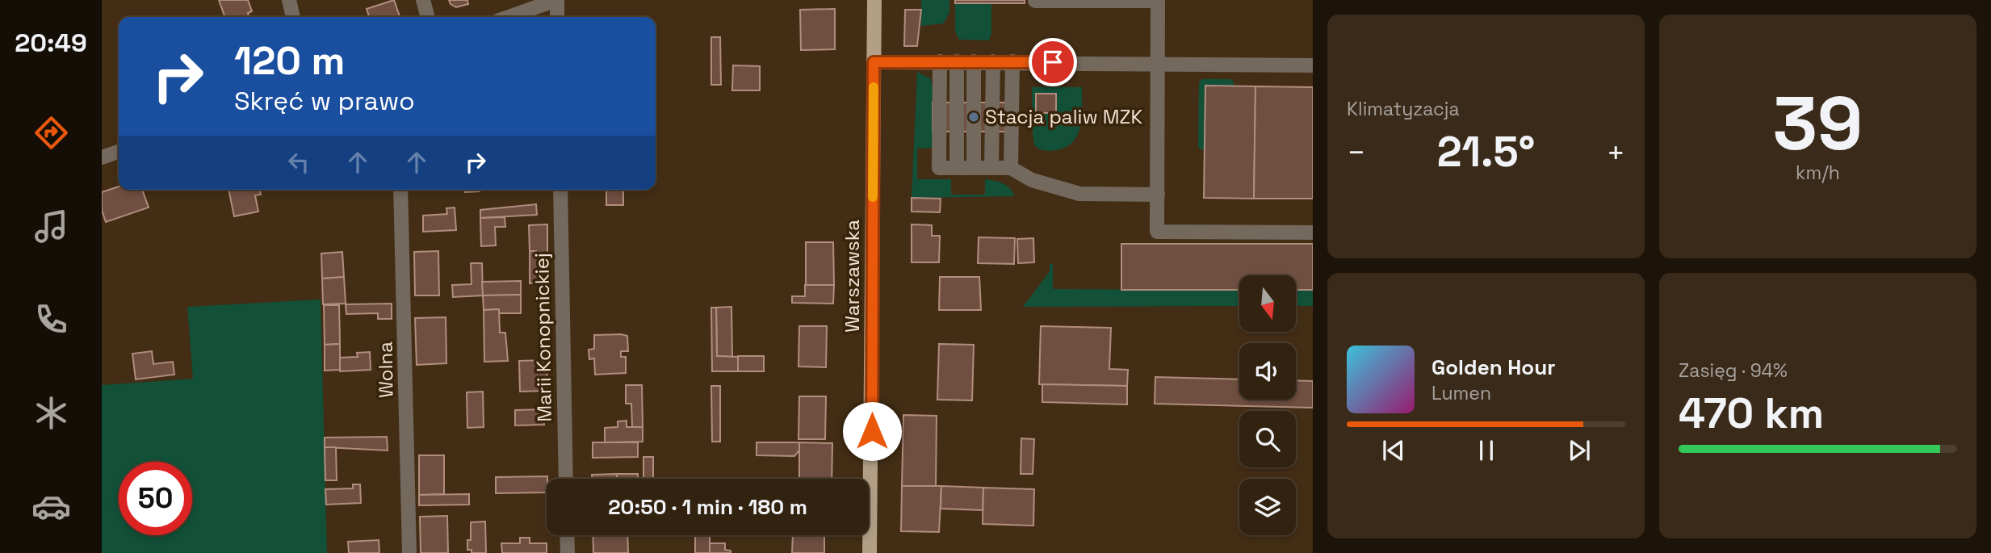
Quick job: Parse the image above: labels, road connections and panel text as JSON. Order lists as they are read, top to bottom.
{
  "streets": {
    "main road": ["Warszawska"],
    "street": ["Marii Konopnickiej", "Wolna"]
  },
  "places": ["Stacja paliw MZK"],
  "north": "bottom",
  "page": {
    "tabs": "20:49",
    "tile": [
      "Klimatyzacja",
      ["39", "km/h"],
      ["Zasięg · 94%", "470 km"]
    ],
    "turn": ["120 m", "Skręć w prawo"],
    "heat": ["−", "21.5°", "+"],
    "song": ["Golden Hour", "Lumen"],
    "limit": "50",
    "trip": "20:50 · 1 min · 180 m"
  }
}
